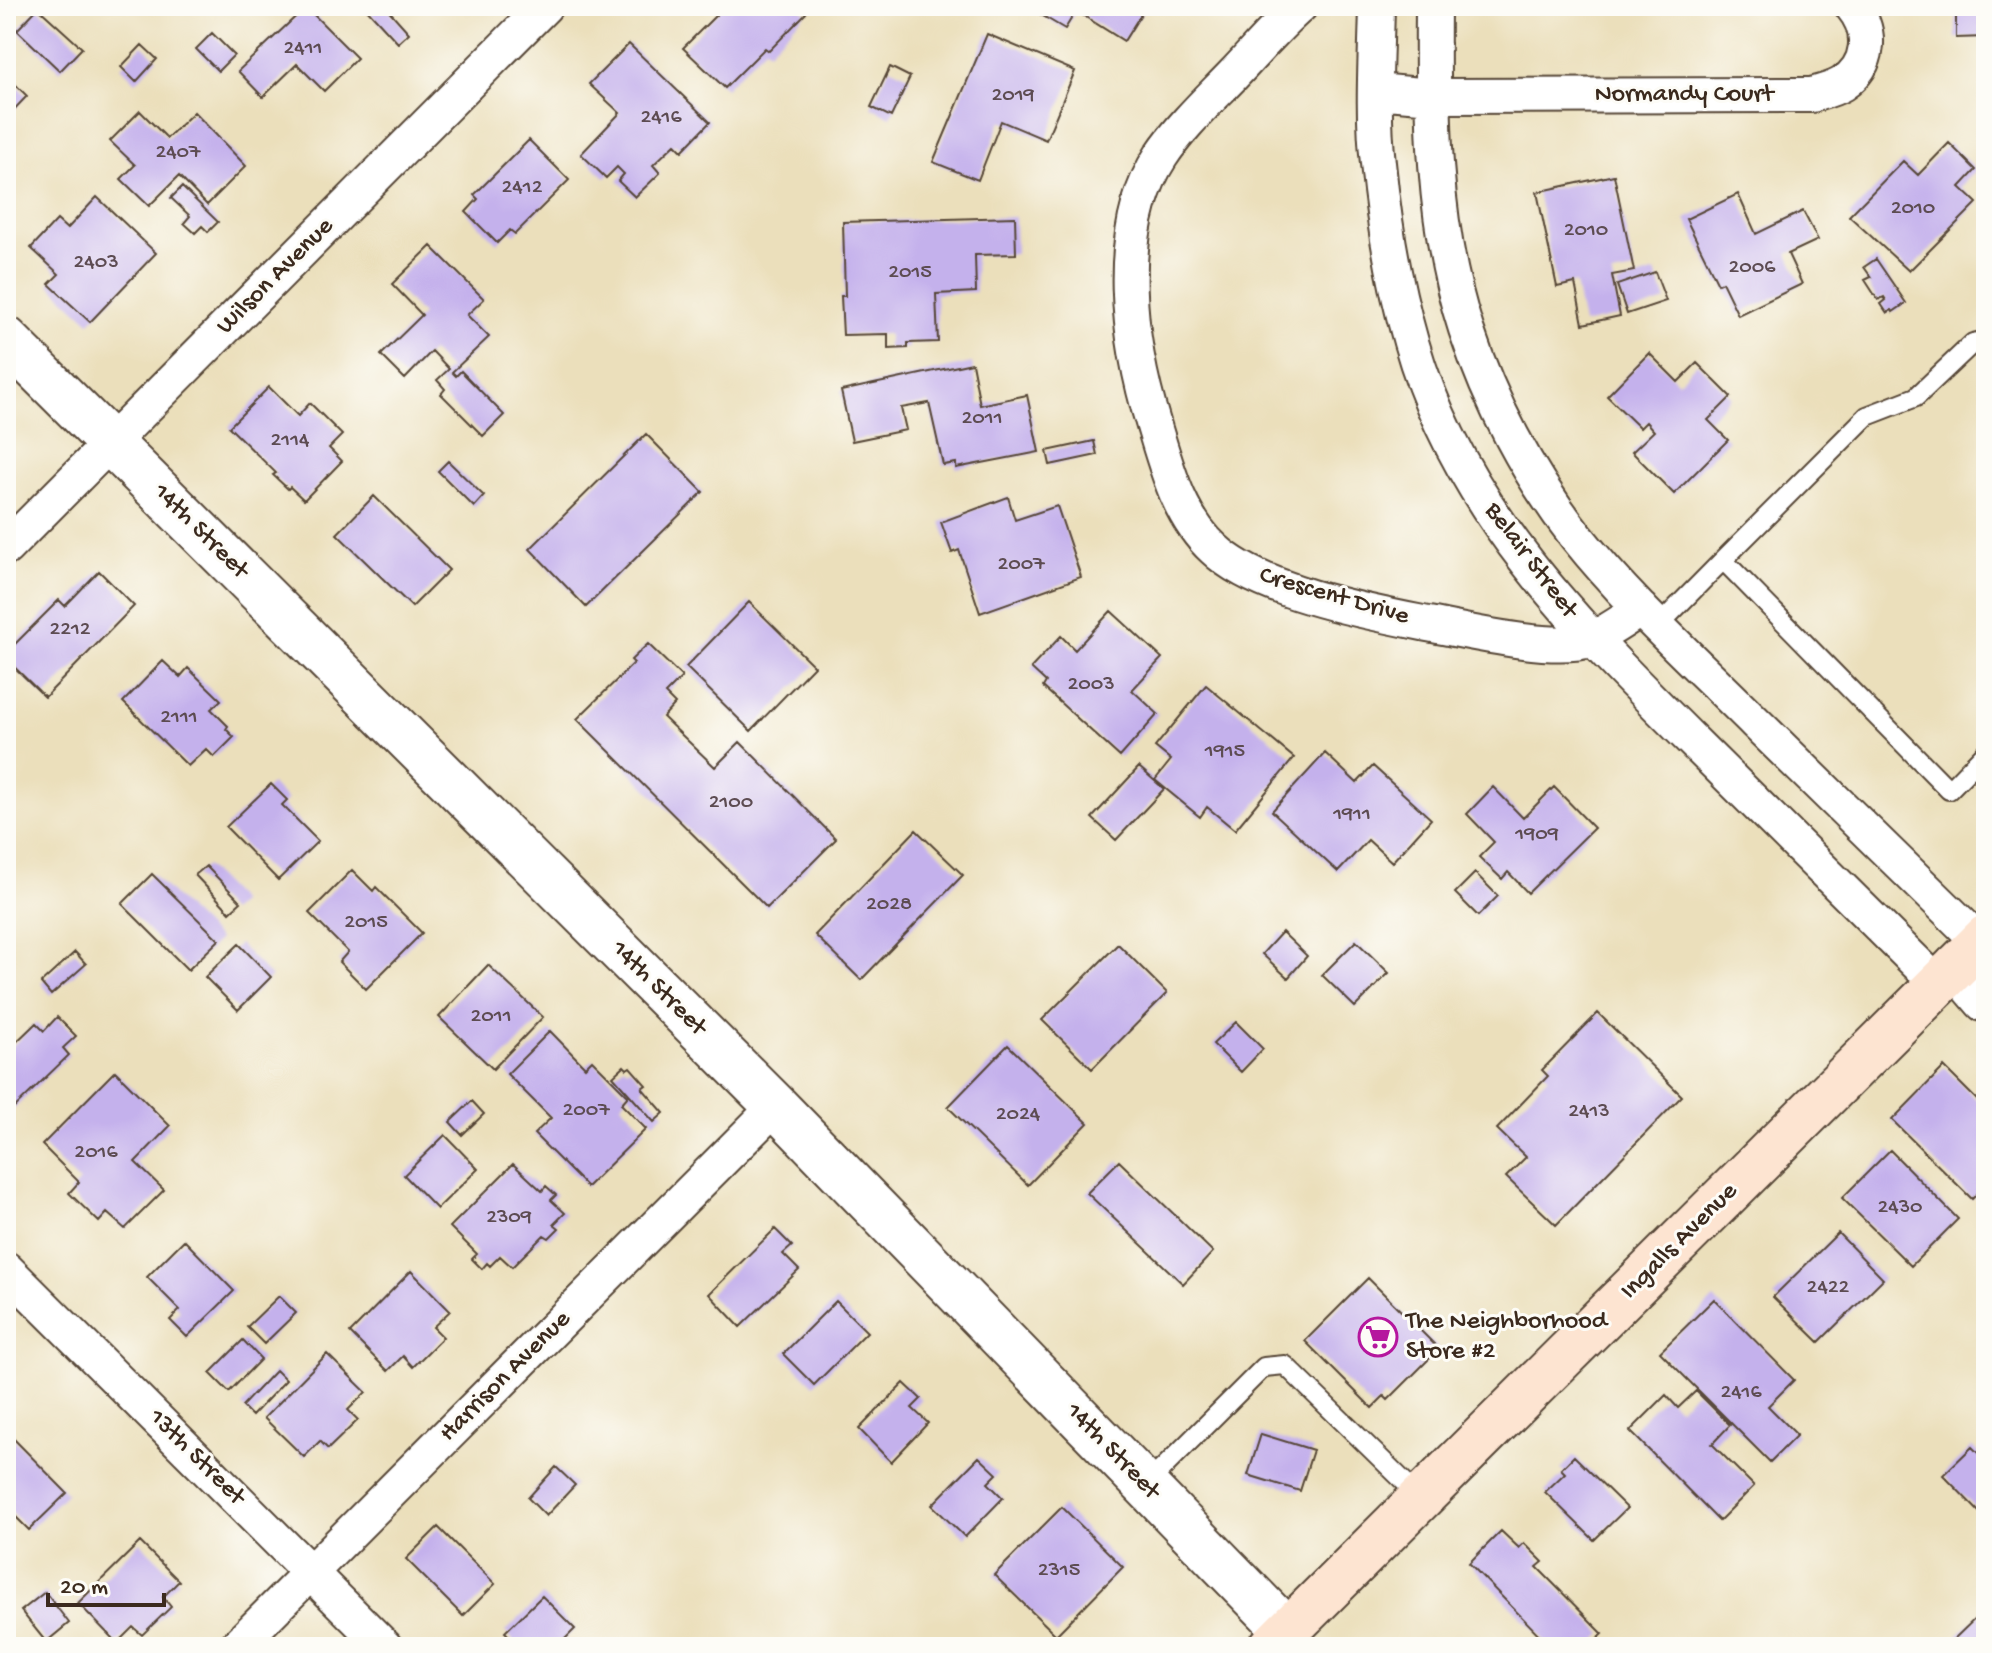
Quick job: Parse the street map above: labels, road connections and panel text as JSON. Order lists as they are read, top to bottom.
{
  "streets": {
    "main road": ["Ingalls Avenue"],
    "street": [
      "Normandy Court",
      "Wilson Avenue",
      "14th Street",
      "Belair Street",
      "Crescent Drive",
      "Harrison Avenue",
      "13th Street"
    ]
  },
  "crossings": [
    ["Normandy Court", "Belair Street"],
    ["Wilson Avenue", "14th Street"],
    ["14th Street", "Ingalls Avenue"],
    ["14th Street", "Harrison Avenue"],
    ["Belair Street", "Crescent Drive"],
    ["Belair Street", "Ingalls Avenue"],
    ["Harrison Avenue", "13th Street"]
  ],
  "places": {
    "supermarket": ["The Neighborhood Store #2"]
  },
  "house_numbers": [
    "2411",
    "2019",
    "2416",
    "2407",
    "2412",
    "2010",
    "2010",
    "2403",
    "2006",
    "2015",
    "2011",
    "2114",
    "2007",
    "2212",
    "2003",
    "2111",
    "1915",
    "2100",
    "1911",
    "1909",
    "2028",
    "2015",
    "2011",
    "2007",
    "2413",
    "2024",
    "2016",
    "2430",
    "2309",
    "2422",
    "2416",
    "2315"
  ],
  "scale_bar": "20 m"
}
